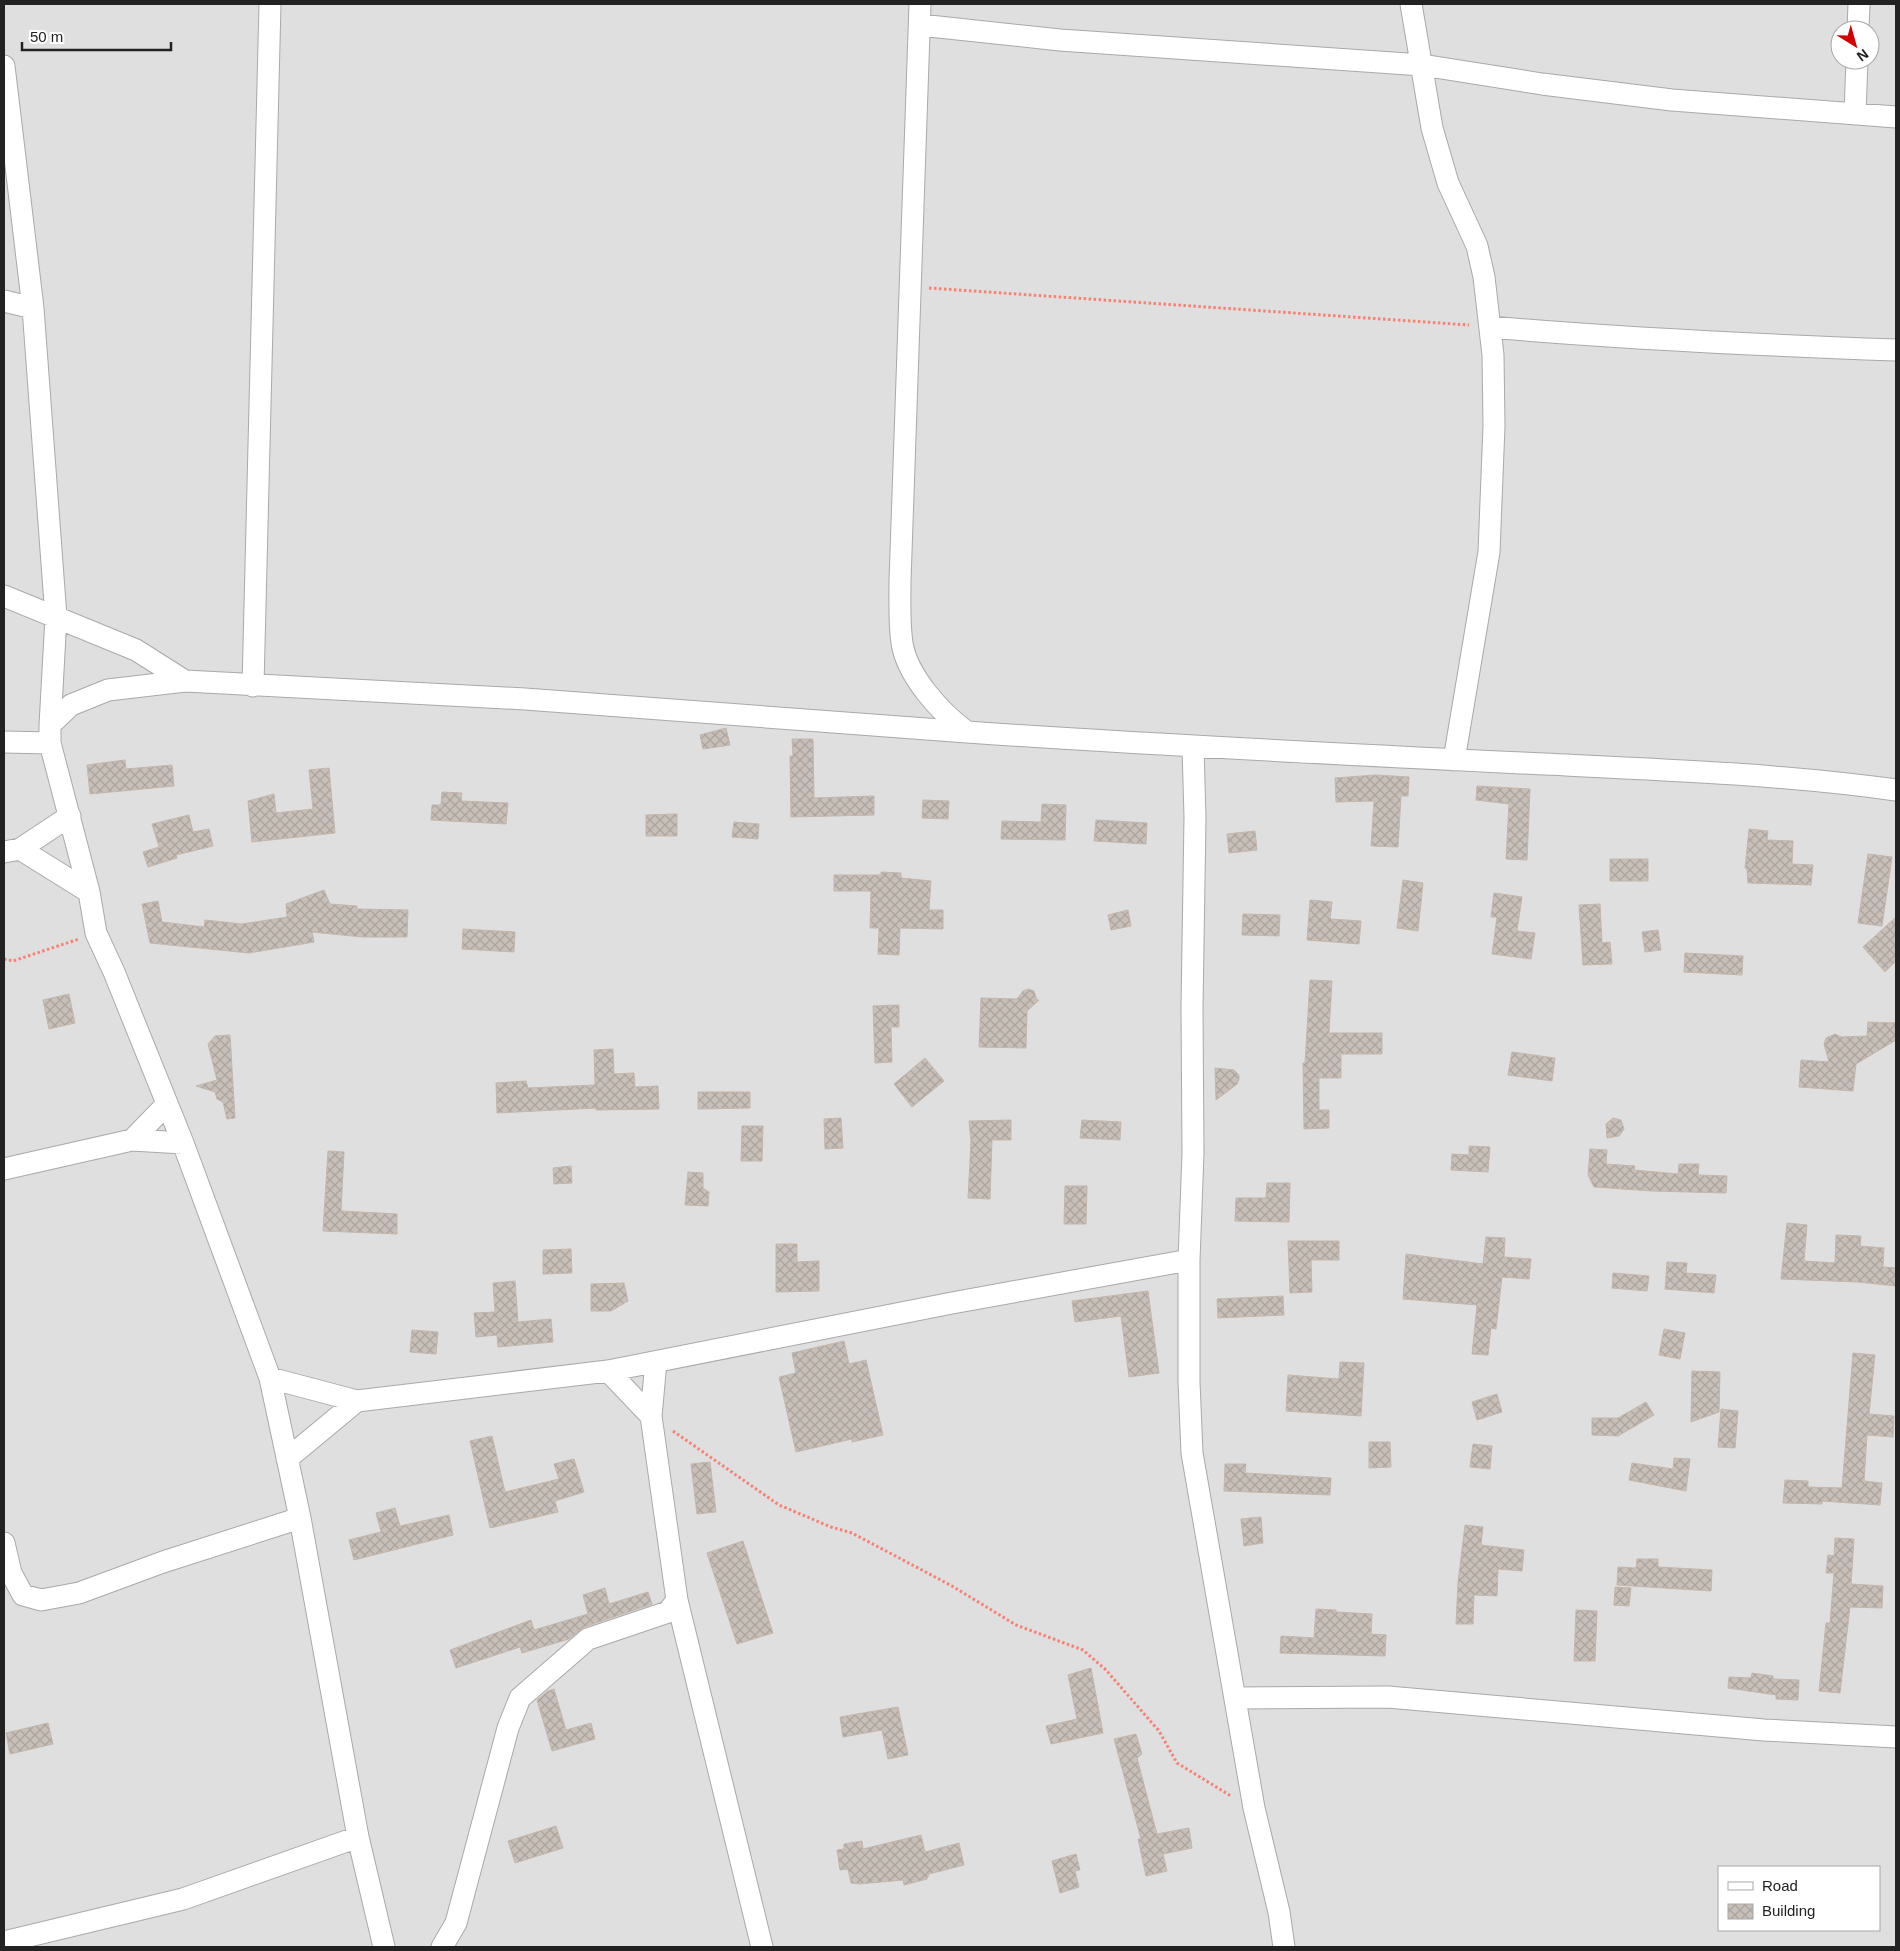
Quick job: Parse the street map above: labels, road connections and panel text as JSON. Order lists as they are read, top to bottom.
{
  "legend": ["Road", "Building"],
  "scale_bar": "50 m",
  "north": "bottom right"
}
